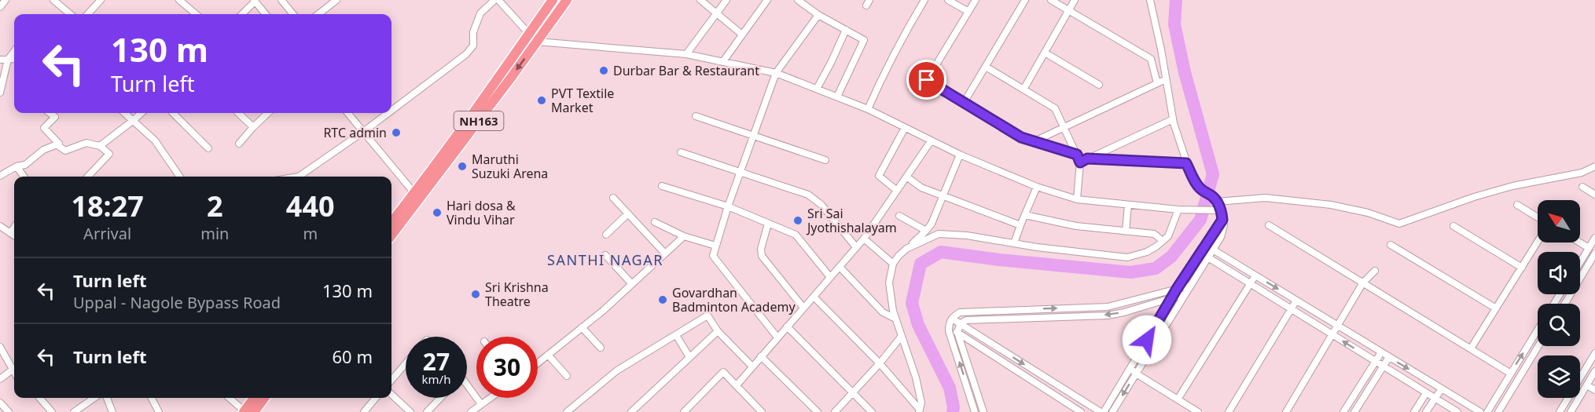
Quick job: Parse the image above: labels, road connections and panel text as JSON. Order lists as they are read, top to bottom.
{
  "streets": {
    "highway": ["NH163"]
  },
  "districts": ["SANTHI NAGAR"],
  "places": [
    "Durbar Bar & Restaurant",
    "PVT Textile Market",
    "RTC admin",
    "Maruthi Suzuki Arena",
    "Hari dosa & Vindu Vihar",
    "Sri Sai Jyothishalayam",
    "Sri Krishna Theatre",
    "Govardhan Badminton Academy"
  ],
  "north": "top left",
  "page": {
    "turn": ["130 m", "Turn left"],
    "eta": [
      "18:27",
      "Arrival",
      "2",
      "min",
      "440",
      "m"
    ],
    "list": [
      {
        "name": "Turn left",
        "note": "Uppal - Nagole Bypass Road",
        "value": "130 m"
      },
      {
        "name": "Turn left",
        "value": "60 m"
      }
    ],
    "speed": "27 km/h",
    "limit": "30"
  }
}
